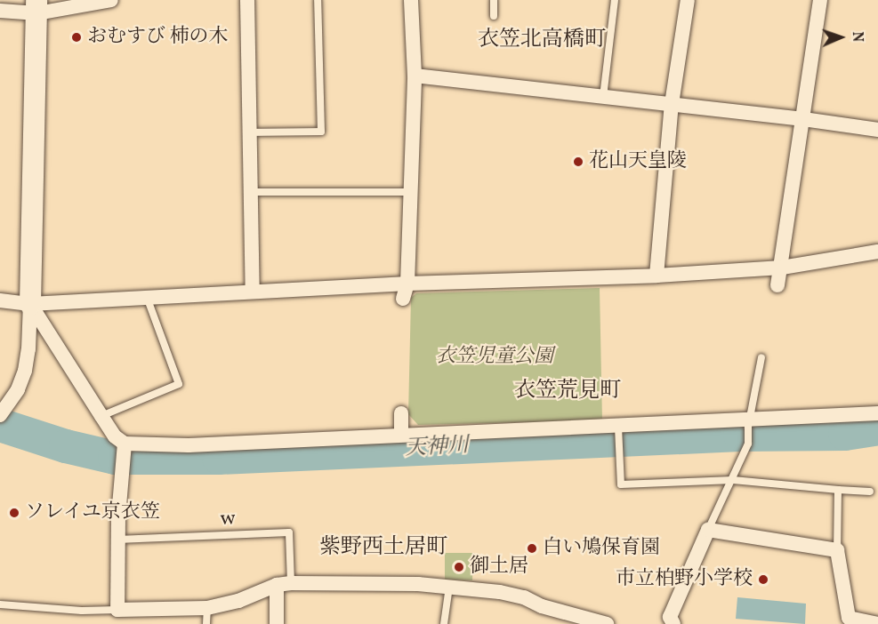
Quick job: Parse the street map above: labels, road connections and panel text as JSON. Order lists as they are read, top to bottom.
{
  "streets": {
    "lane": ["w"]
  },
  "districts": ["衣笠北高橋町", "衣笠荒見町", "紫野西土居町"],
  "water": ["天神川"],
  "parks": ["衣笠児童公園"],
  "places": [
    "おむすび 柿の木",
    "花山天皇陵",
    "ソレイユ京衣笠",
    "白い鳩保育園",
    "御土居",
    "市立柏野小学校"
  ],
  "north": "right"
}
